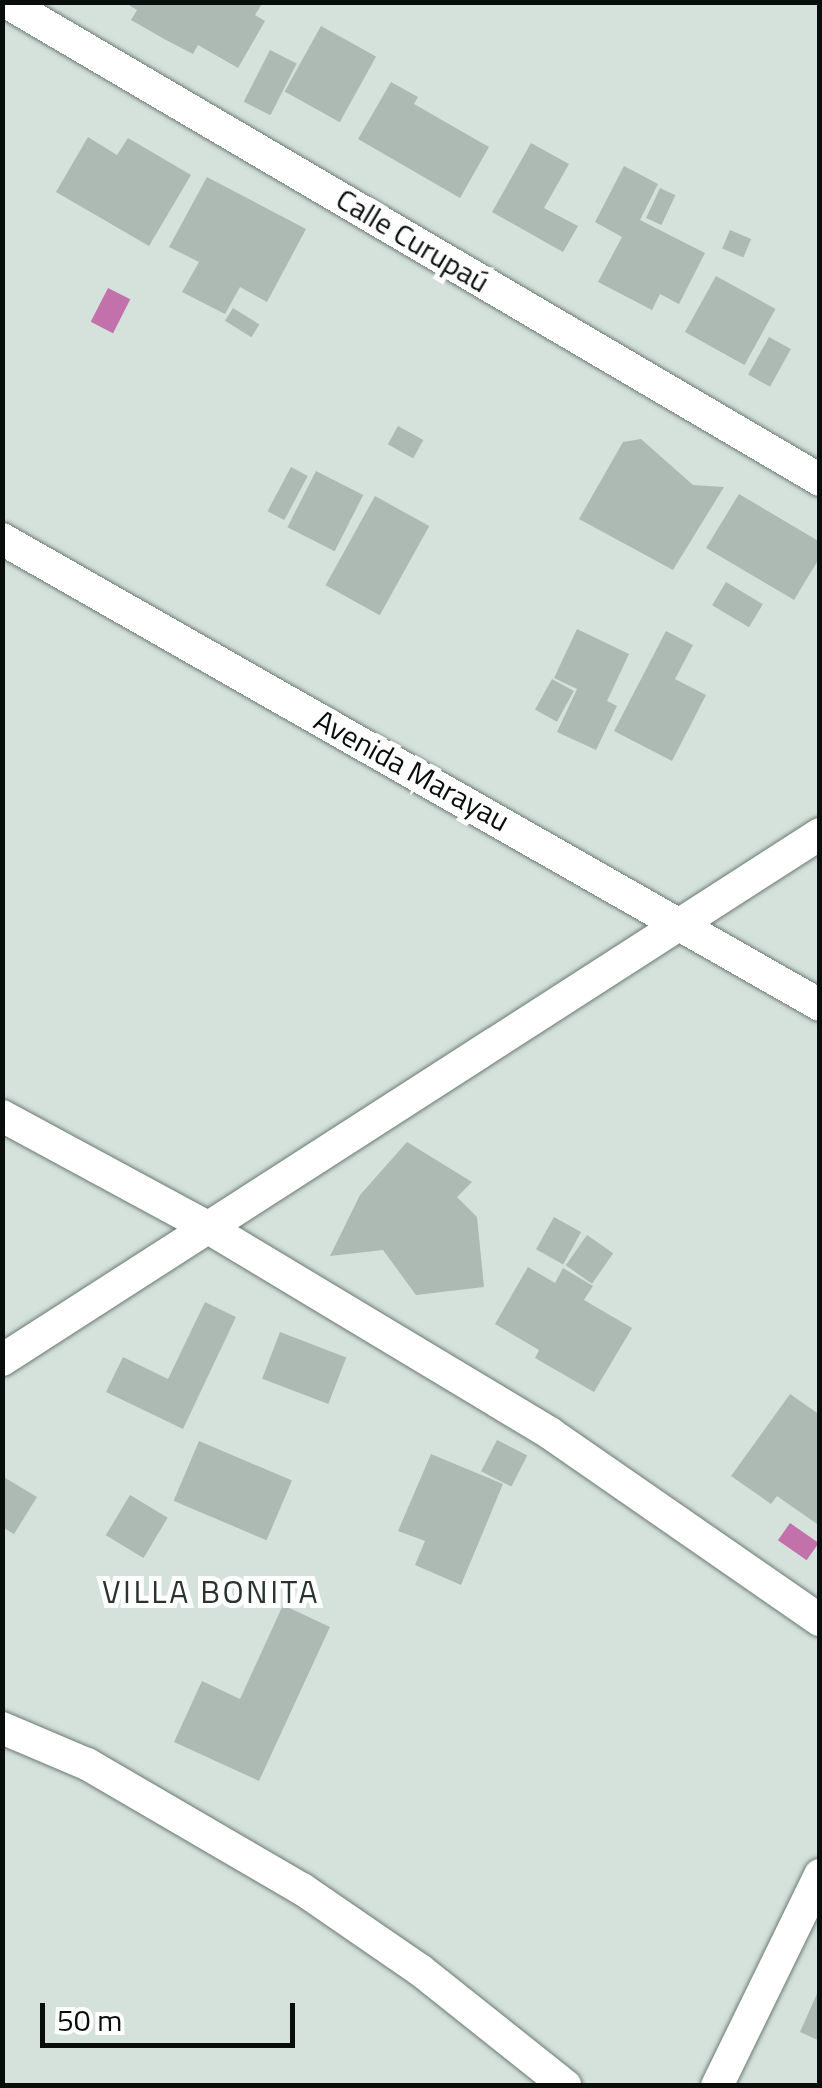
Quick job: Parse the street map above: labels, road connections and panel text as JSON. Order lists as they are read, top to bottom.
{
  "streets": {
    "street": ["Calle Curupaú", "Avenida Marayau"]
  },
  "districts": ["VILLA BONITA"],
  "scale_bar": "50 m"
}
